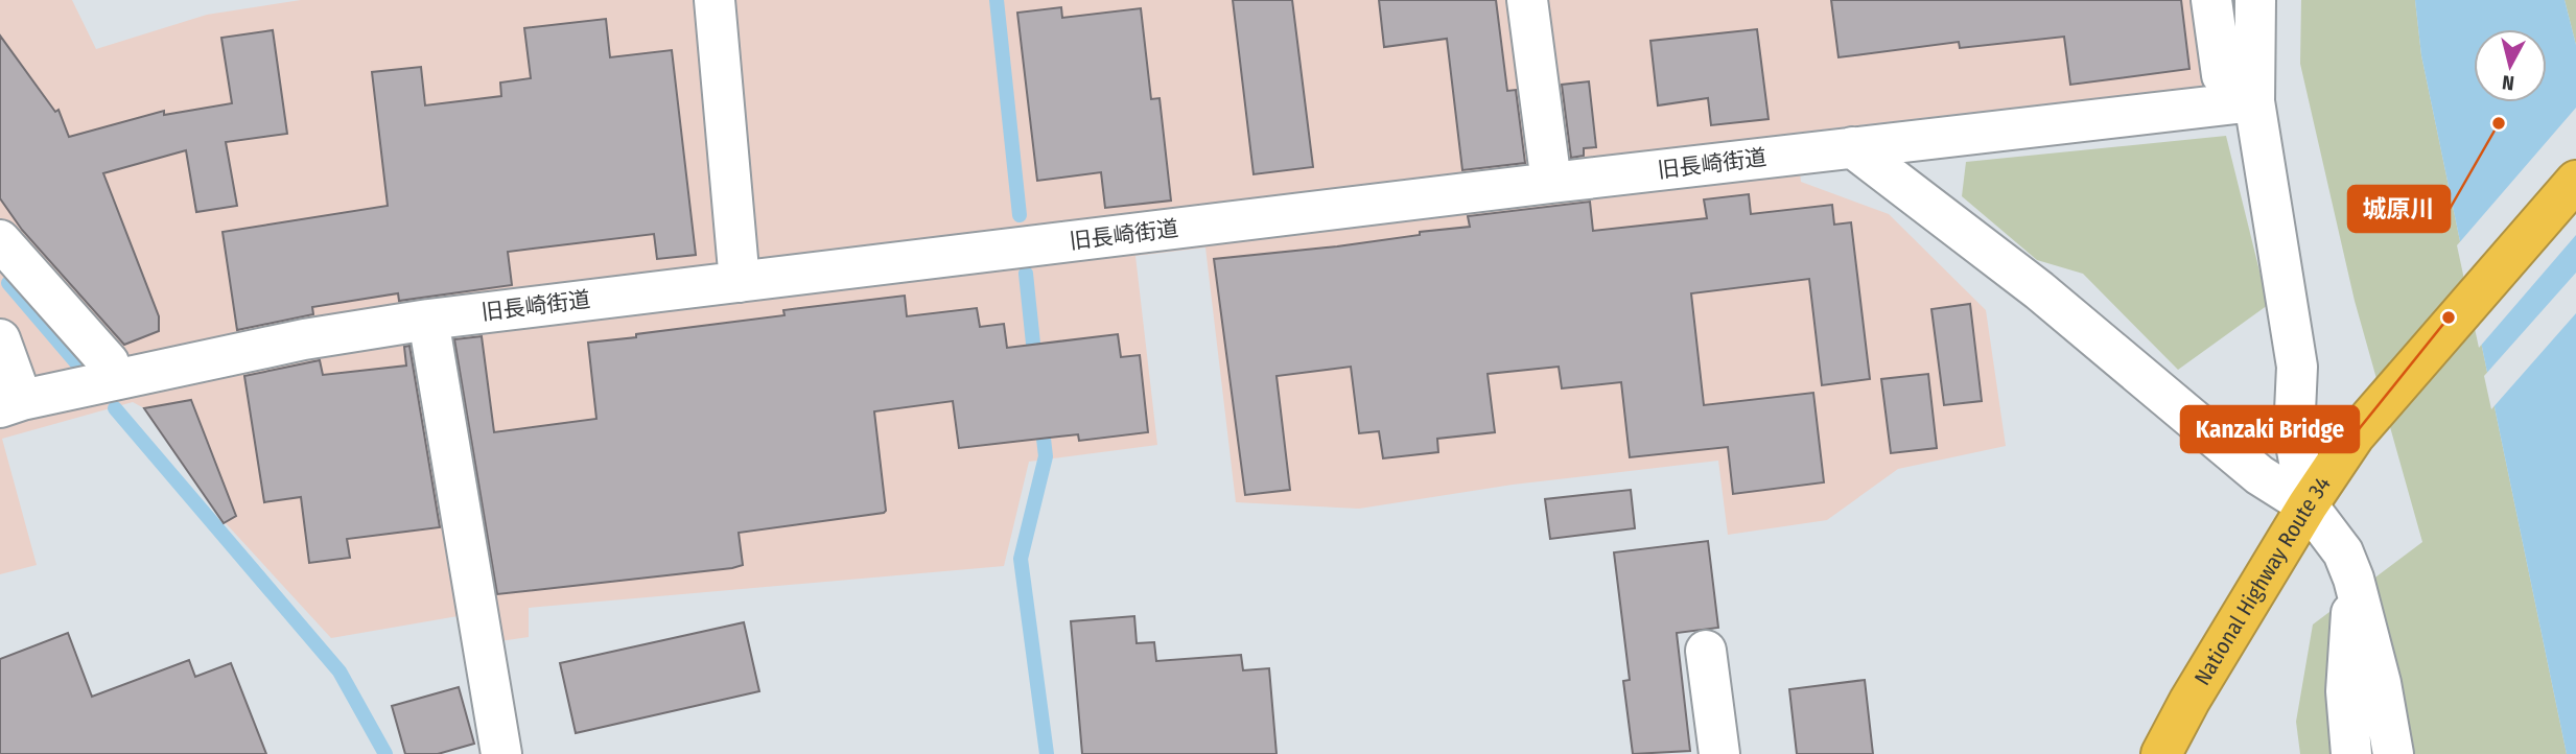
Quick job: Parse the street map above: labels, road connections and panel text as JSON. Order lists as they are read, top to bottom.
{
  "streets": {
    "highway": ["National Highway Route 34"],
    "street": ["旧長崎街道"]
  },
  "places": ["城原川", "Kanzaki Bridge"],
  "north": "bottom"
}
